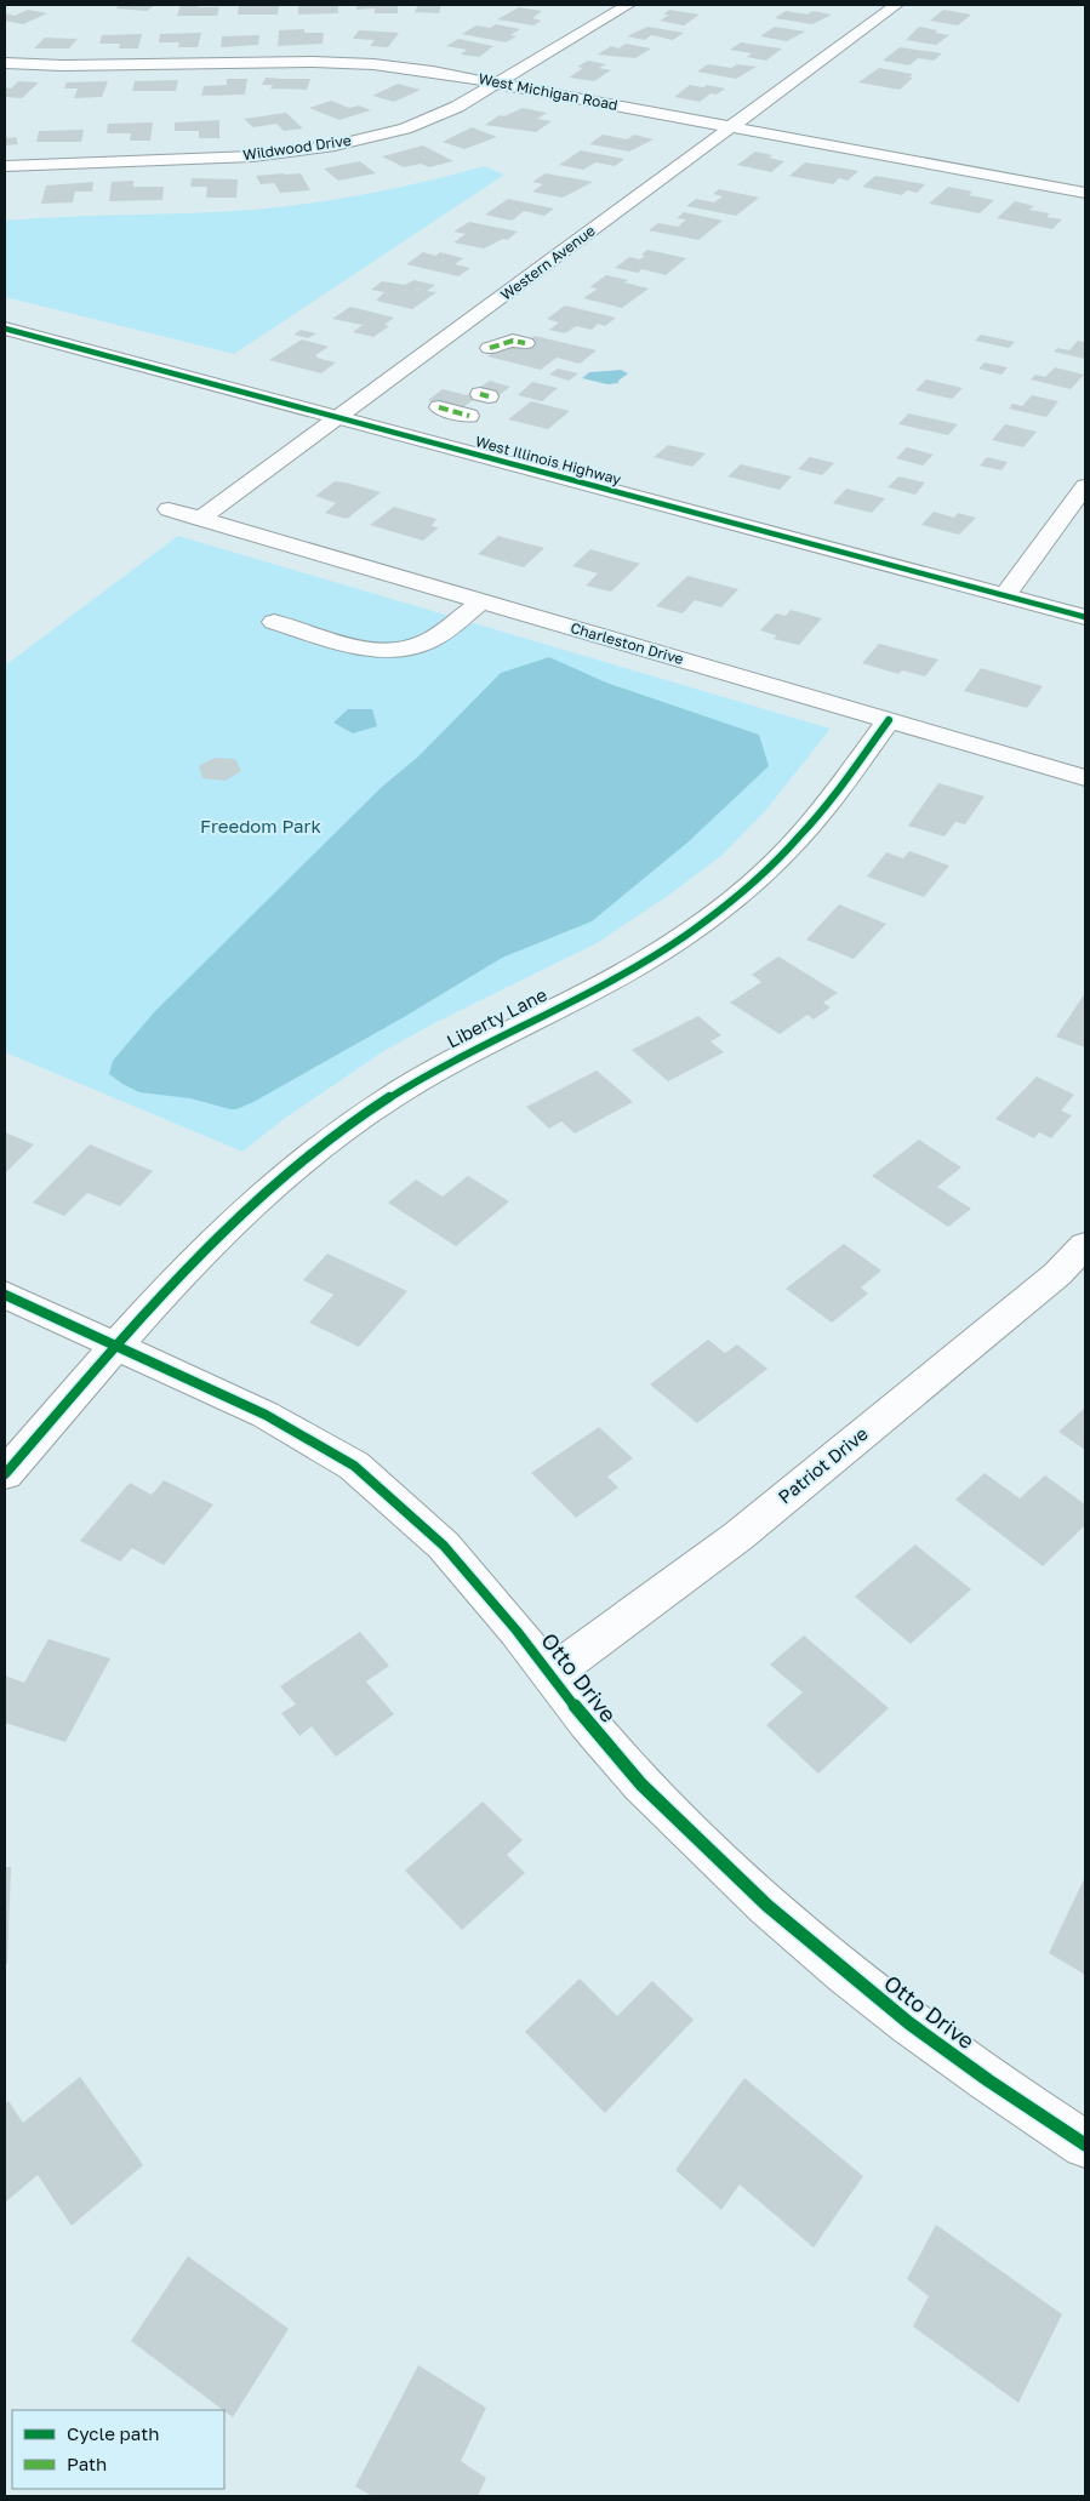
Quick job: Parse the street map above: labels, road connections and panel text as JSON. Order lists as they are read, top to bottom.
{
  "streets": {
    "street": [
      "West Michigan Road",
      "Wildwood Drive",
      "Western Avenue",
      "West Illinois Highway",
      "Charleston Drive",
      "Liberty Lane",
      "Patriot Drive",
      "Otto Drive"
    ]
  },
  "crossings": [
    ["West Michigan Road", "Wildwood Drive"],
    ["West Michigan Road", "Western Avenue"],
    ["Western Avenue", "West Illinois Highway"],
    ["Western Avenue", "Charleston Drive"],
    ["Charleston Drive", "Liberty Lane"],
    ["Liberty Lane", "Otto Drive"],
    ["Patriot Drive", "Otto Drive"]
  ],
  "parks": ["Freedom Park"],
  "legend": ["Cycle path", "Path"]
}
